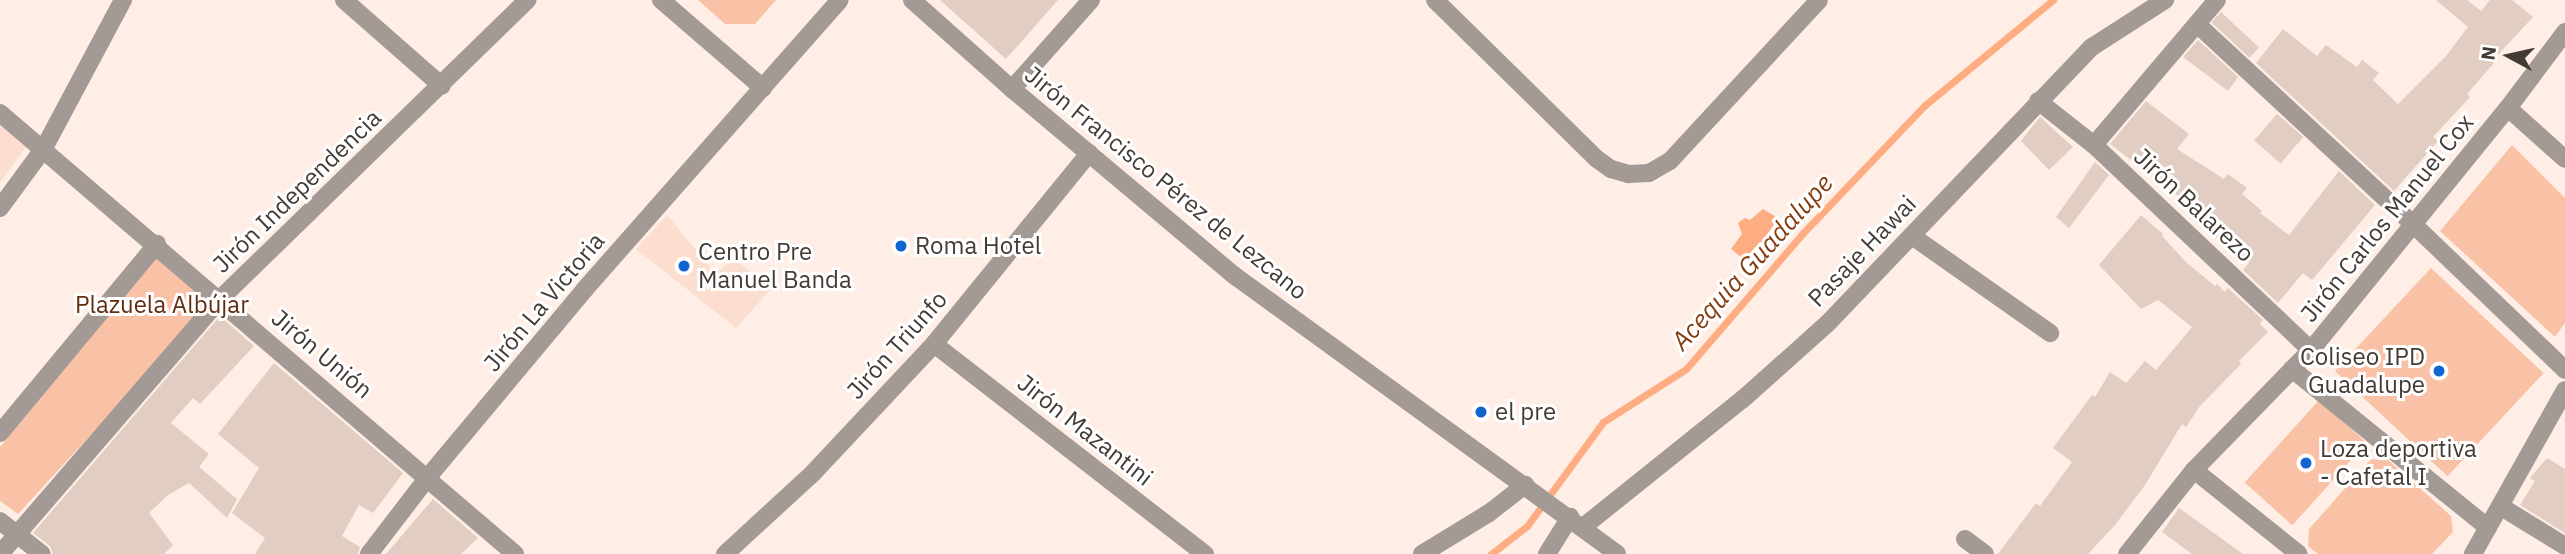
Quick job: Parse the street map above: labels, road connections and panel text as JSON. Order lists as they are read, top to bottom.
{
  "streets": {
    "street": [
      "Jirón Francisco Pérez de Lezcano",
      "Jirón Independencia",
      "Jirón Balarezo",
      "Jirón Carlos Manuel Cox",
      "Pasaje Hawai",
      "Jirón La Victoria",
      "Jirón Triunfo",
      "Jirón Unión",
      "Jirón Mazantini"
    ]
  },
  "crossings": [
    ["Jirón Francisco Pérez de Lezcano", "Pasaje Hawai"],
    ["Jirón Francisco Pérez de Lezcano", "Jirón Triunfo"],
    ["Jirón Independencia", "Jirón Unión"],
    ["Jirón Balarezo", "Jirón Carlos Manuel Cox"],
    ["Jirón Balarezo", "Pasaje Hawai"],
    ["Jirón La Victoria", "Jirón Unión"],
    ["Jirón Triunfo", "Jirón Mazantini"]
  ],
  "water": ["Acequia Guadalupe"],
  "parks": ["Plazuela Albújar"],
  "places": [
    "Roma Hotel",
    "Centro Pre Manuel Banda",
    "Coliseo IPD Guadalupe",
    "el pre",
    "Loza deportiva - Cafetal I"
  ],
  "north": "left"
}
